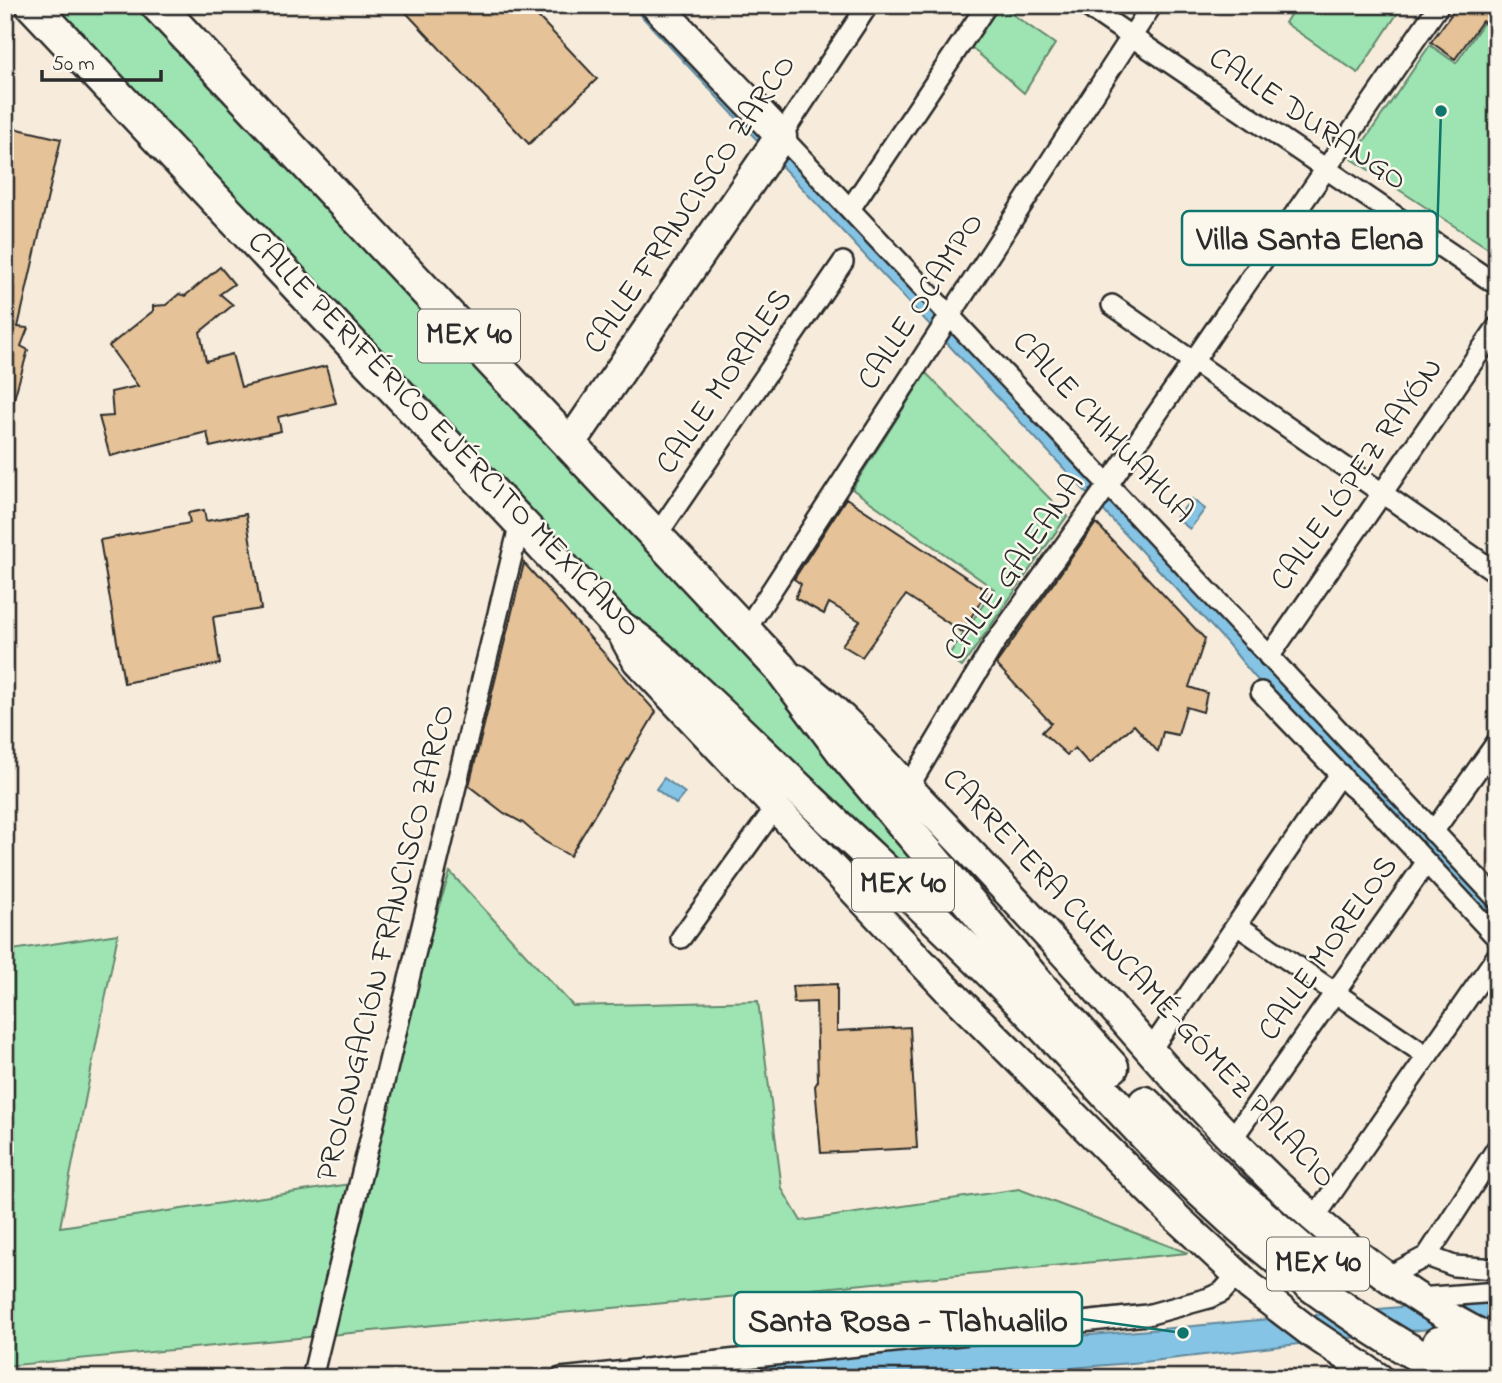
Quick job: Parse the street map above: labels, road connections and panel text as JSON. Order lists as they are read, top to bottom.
{
  "streets": {
    "highway": ["MEX 40", "CALLE PERIFÉRICO EJÉRCITO MEXICANO"],
    "main road": ["CALLE FRANCISCO ZARCO", "CALLE CHIHUAHUA", "CARRETERA CUENCAMÉ-GÓMEZ PALACIO"],
    "street": [
      "CALLE DURANGO",
      "CALLE OCAMPO",
      "CALLE MORALES",
      "CALLE LÓPEZ RAYÓN",
      "CALLE GALEANA",
      "PROLONGACIÓN FRANCISCO ZARCO",
      "CALLE MORELOS"
    ]
  },
  "crossings": [
    ["CALLE DURANGO", "CALLE OCAMPO"],
    ["CALLE DURANGO", "CALLE GALEANA"],
    ["CALLE FRANCISCO ZARCO", "MEX 40"],
    ["CALLE FRANCISCO ZARCO", "CALLE CHIHUAHUA"],
    ["CALLE OCAMPO", "MEX 40"],
    ["CALLE OCAMPO", "CALLE CHIHUAHUA"],
    ["MEX 40", "CALLE MORALES"],
    ["MEX 40", "CARRETERA CUENCAMÉ-GÓMEZ PALACIO"],
    ["CALLE CHIHUAHUA", "CALLE LÓPEZ RAYÓN"],
    ["CALLE CHIHUAHUA", "CALLE GALEANA"],
    ["CALLE CHIHUAHUA", "CALLE MORELOS"],
    ["CALLE PERIFÉRICO EJÉRCITO MEXICANO", "PROLONGACIÓN FRANCISCO ZARCO"],
    ["CALLE GALEANA", "CARRETERA CUENCAMÉ-GÓMEZ PALACIO"],
    ["CALLE MORELOS", "CARRETERA CUENCAMÉ-GÓMEZ PALACIO"]
  ],
  "places": ["Villa Santa Elena", "Santa Rosa - Tlahualilo"],
  "scale_bar": "50 m"
}
